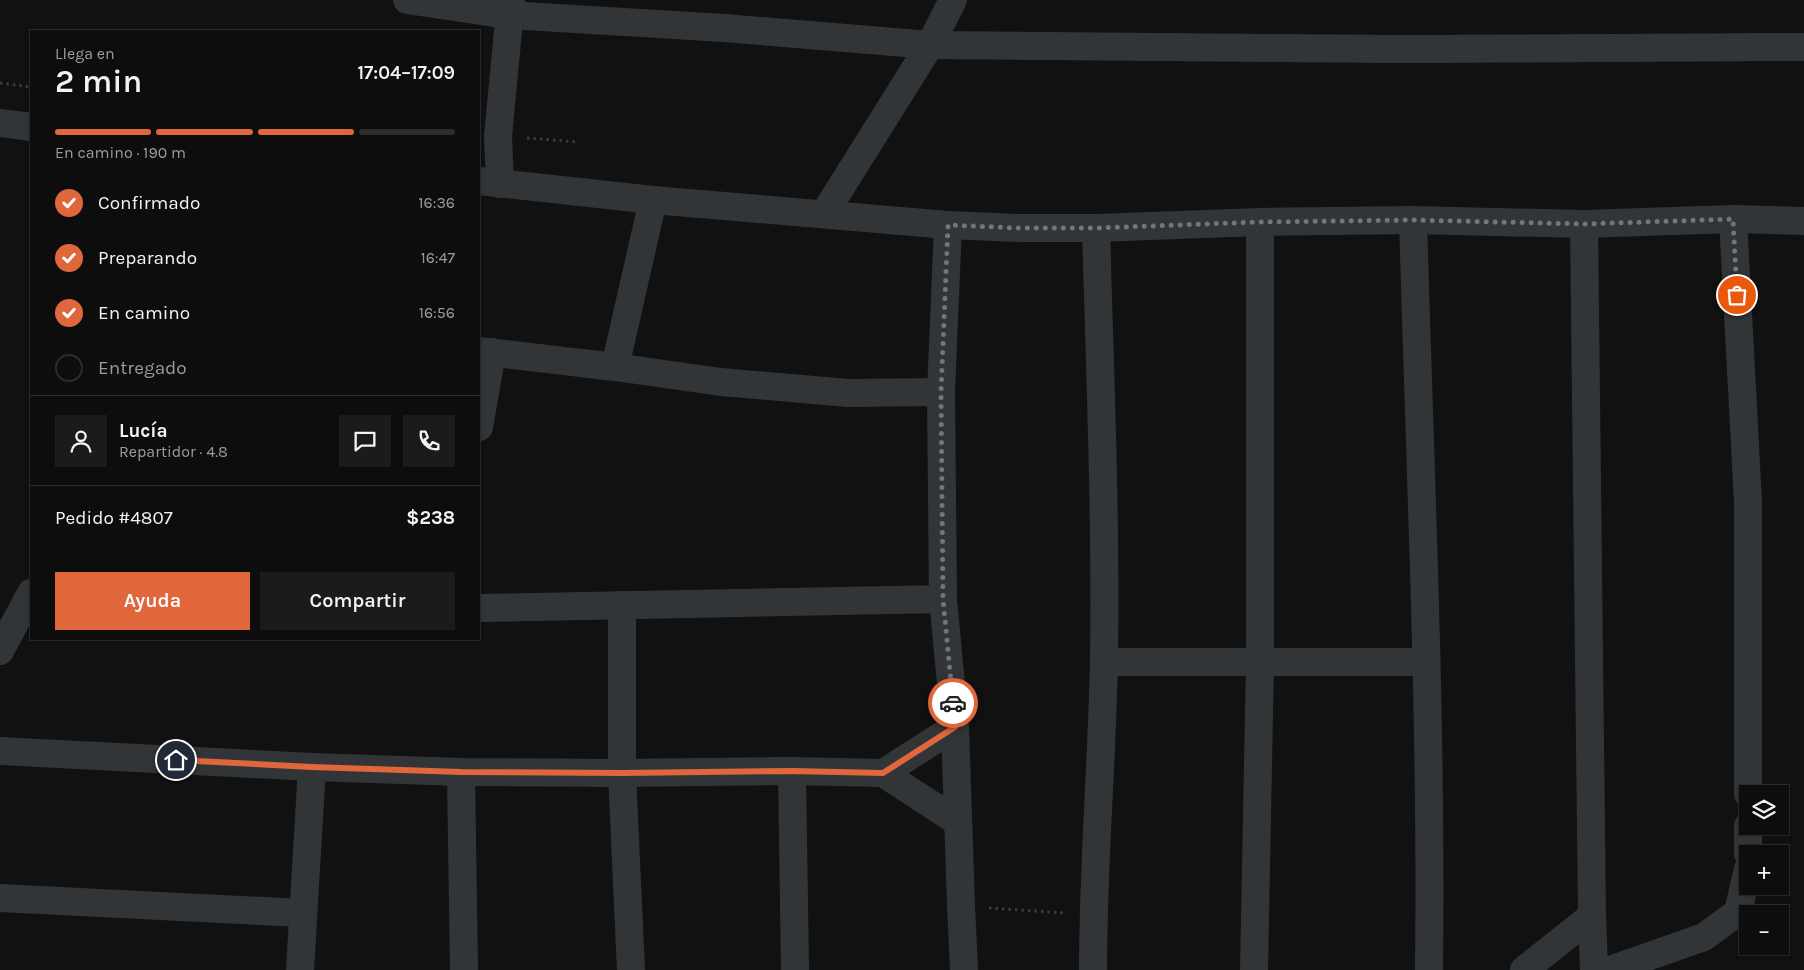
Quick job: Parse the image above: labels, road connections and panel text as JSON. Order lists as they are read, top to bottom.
{
  "page": {
    "heading": ["2 min", "Llega en", "17:04–17:09"],
    "panel": [
      "Lucía",
      "Repartidor · 4.8",
      "Pedido #4807",
      "$238"
    ],
    "bar": "En camino · 190 m",
    "list": [
      ["Confirmado", "16:36"],
      ["Preparando", "16:47"],
      ["En camino", "16:56"],
      "Entregado"
    ],
    "buttons": ["Ayuda", "Compartir"],
    "map_buttons": ["+", "−"]
  }
}
